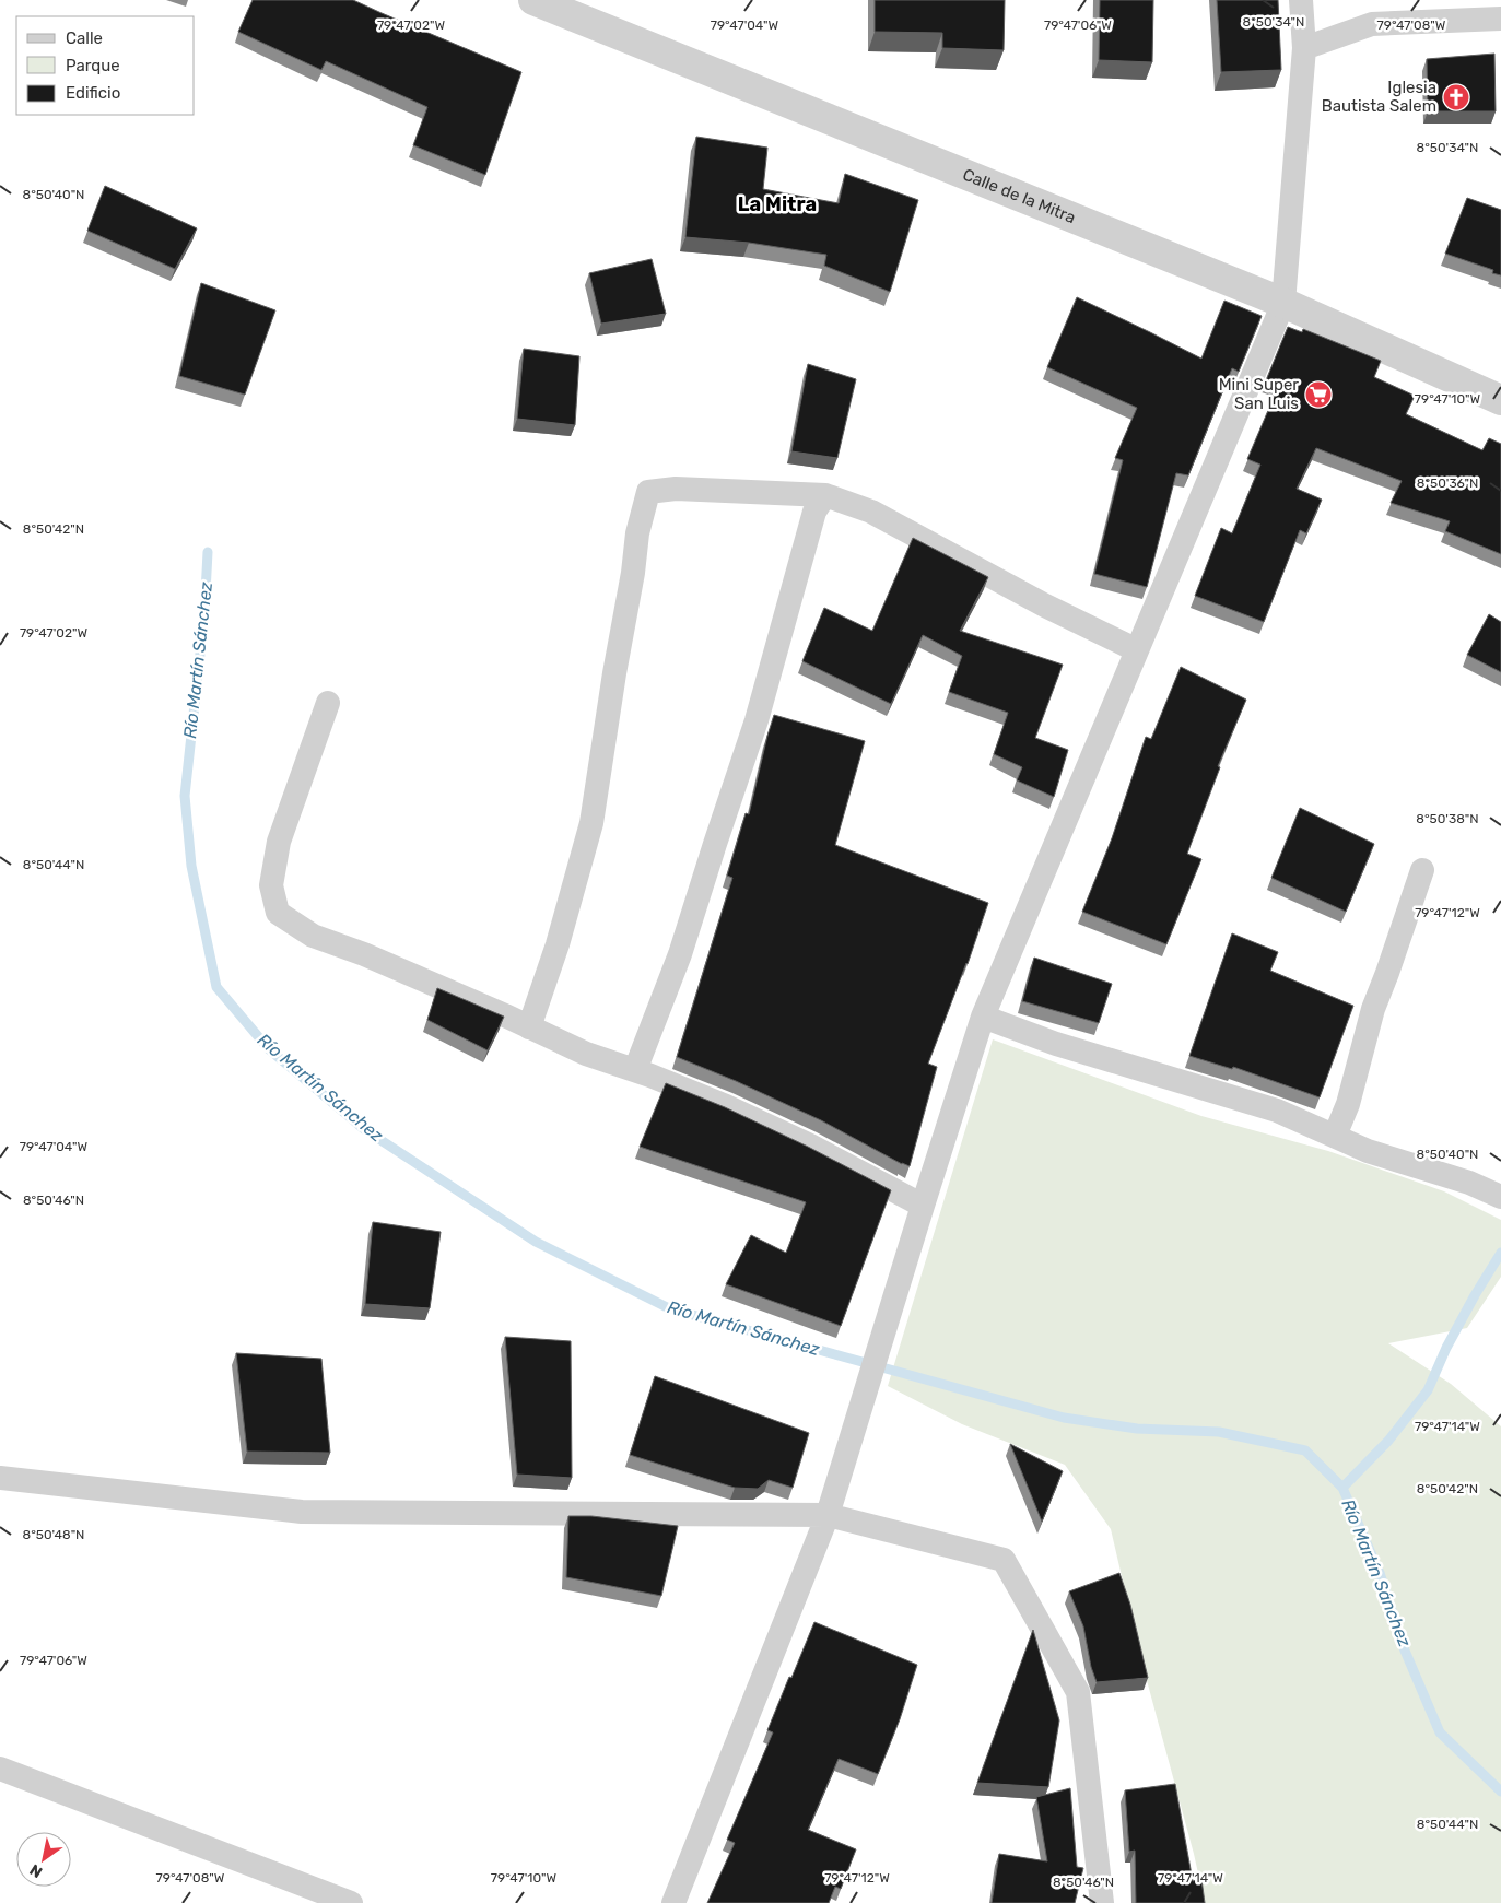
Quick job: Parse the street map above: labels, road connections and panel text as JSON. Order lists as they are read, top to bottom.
{
  "streets": {
    "street": ["Calle de la Mitra"]
  },
  "districts": ["La Mitra"],
  "water": ["Río Martín Sánchez"],
  "places": {
    "church": ["Iglesia Bautista Salem"],
    "supermarket": ["Mini Super San Luis"]
  },
  "legend": ["Calle", "Parque", "Edificio"],
  "north": "bottom left",
  "coordinates": [
    "8°50'34\"N",
    "79°47'02\"W",
    "79°47'04\"W",
    "79°47'06\"W",
    "79°47'08\"W",
    "8°50'40\"N",
    "79°47'10\"W",
    "8°50'36\"N",
    "8°50'42\"N",
    "8°50'38\"N",
    "8°50'44\"N",
    "79°47'12\"W",
    "8°50'46\"N",
    "79°47'14\"W",
    "8°50'48\"N"
  ]
}
